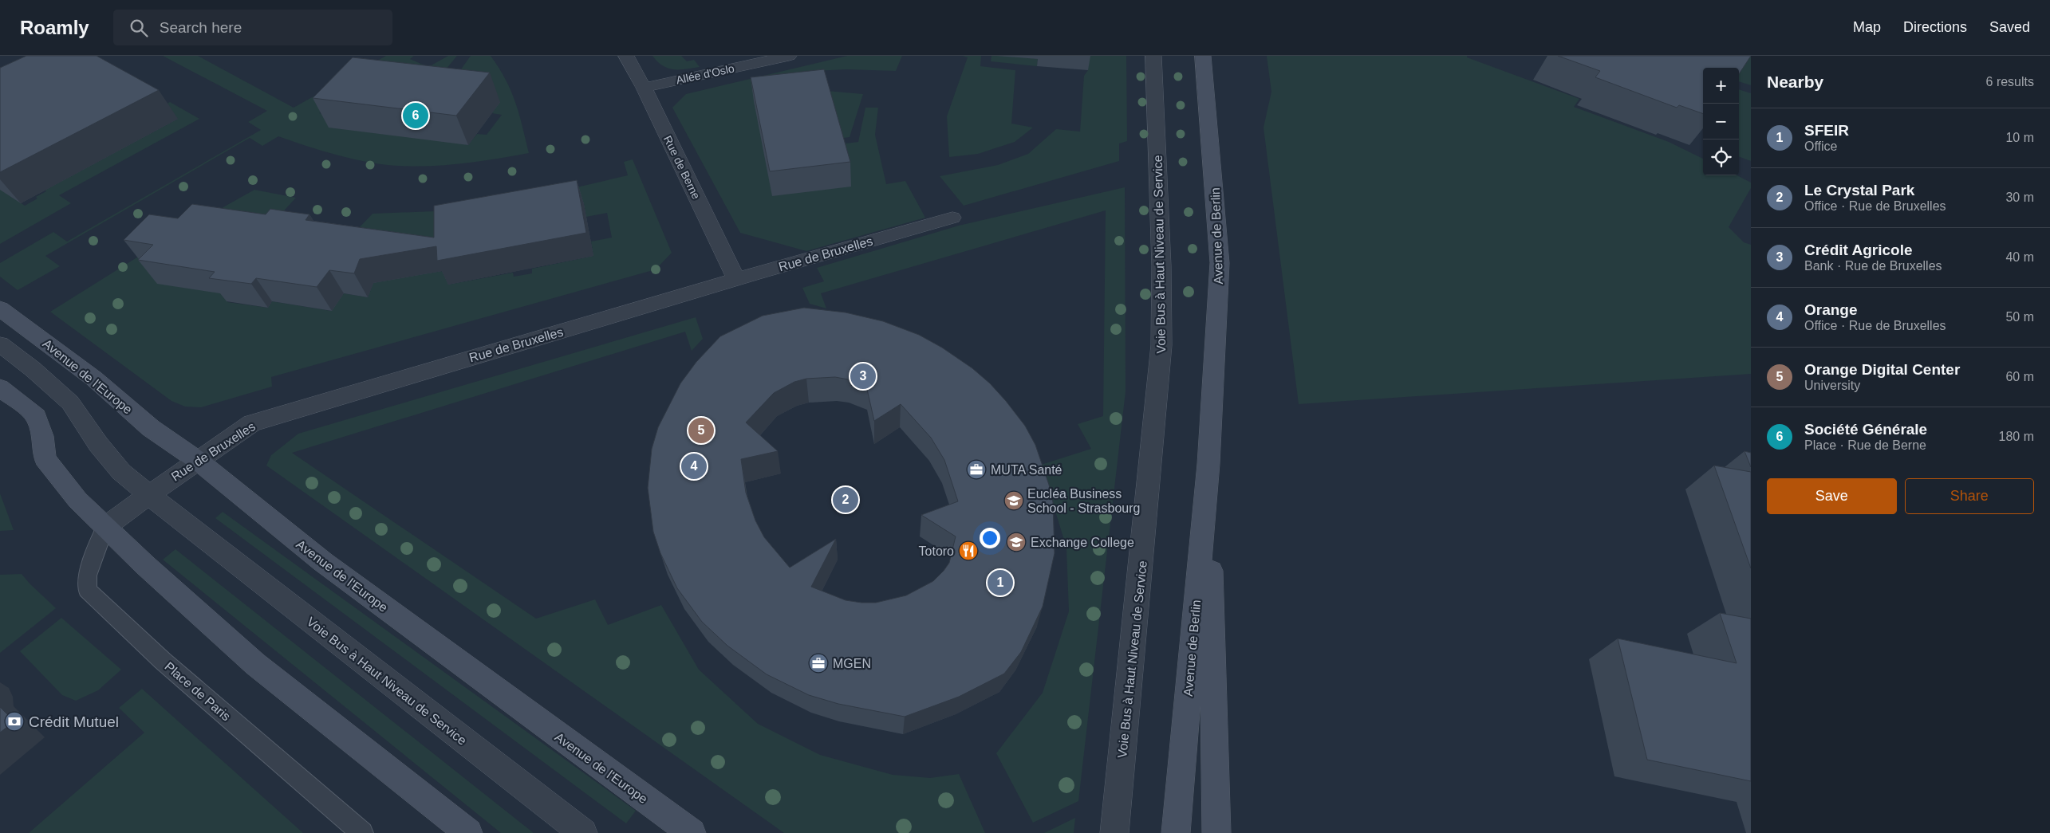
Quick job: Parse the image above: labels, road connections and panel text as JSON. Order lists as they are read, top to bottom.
{
  "streets": {
    "street": [
      "Allée d'Oslo",
      "Rue de Berne",
      "Avenue de Berlin",
      "Rue de Bruxelles",
      "Voie Bus à Haut Niveau de Service",
      "Avenue de l'Europe"
    ],
    "lane": ["Place de Paris"]
  },
  "crossings": [
    ["Allée d'Oslo", "Rue de Berne"],
    ["Rue de Berne", "Rue de Bruxelles"],
    ["Rue de Bruxelles", "Voie Bus à Haut Niveau de Service"],
    ["Rue de Bruxelles", "Avenue de l'Europe"],
    ["Rue de Bruxelles", "Place de Paris"]
  ],
  "places": {
    "office": ["MUTA Santé", "MGEN"],
    "school or university": ["Eucléa Business School - Strasbourg", "Exchange College"],
    "restaurant": ["Totoro"],
    "bank": ["Crédit Mutuel"]
  },
  "page": {
    "header": "Roamly",
    "search": "Search here",
    "nav": ["Map", "Directions", "Saved"],
    "heading": ["Nearby", "6 results"],
    "map_buttons": ["+", "−"],
    "pins": [
      "6",
      "3",
      "5",
      "4",
      "2",
      "1"
    ],
    "list": [
      {
        "mark": "1",
        "name": "SFEIR",
        "note": "Office",
        "value": "10 m"
      },
      {
        "mark": "2",
        "name": "Le Crystal Park",
        "note": "Office · Rue de Bruxelles",
        "value": "30 m"
      },
      {
        "mark": "3",
        "name": "Crédit Agricole",
        "note": "Bank · Rue de Bruxelles",
        "value": "40 m"
      },
      {
        "mark": "4",
        "name": "Orange",
        "note": "Office · Rue de Bruxelles",
        "value": "50 m"
      },
      {
        "mark": "5",
        "name": "Orange Digital Center",
        "note": "University",
        "value": "60 m"
      },
      {
        "mark": "6",
        "name": "Société Générale",
        "note": "Place · Rue de Berne",
        "value": "180 m"
      }
    ],
    "buttons": ["Save", "Share"]
  }
}
